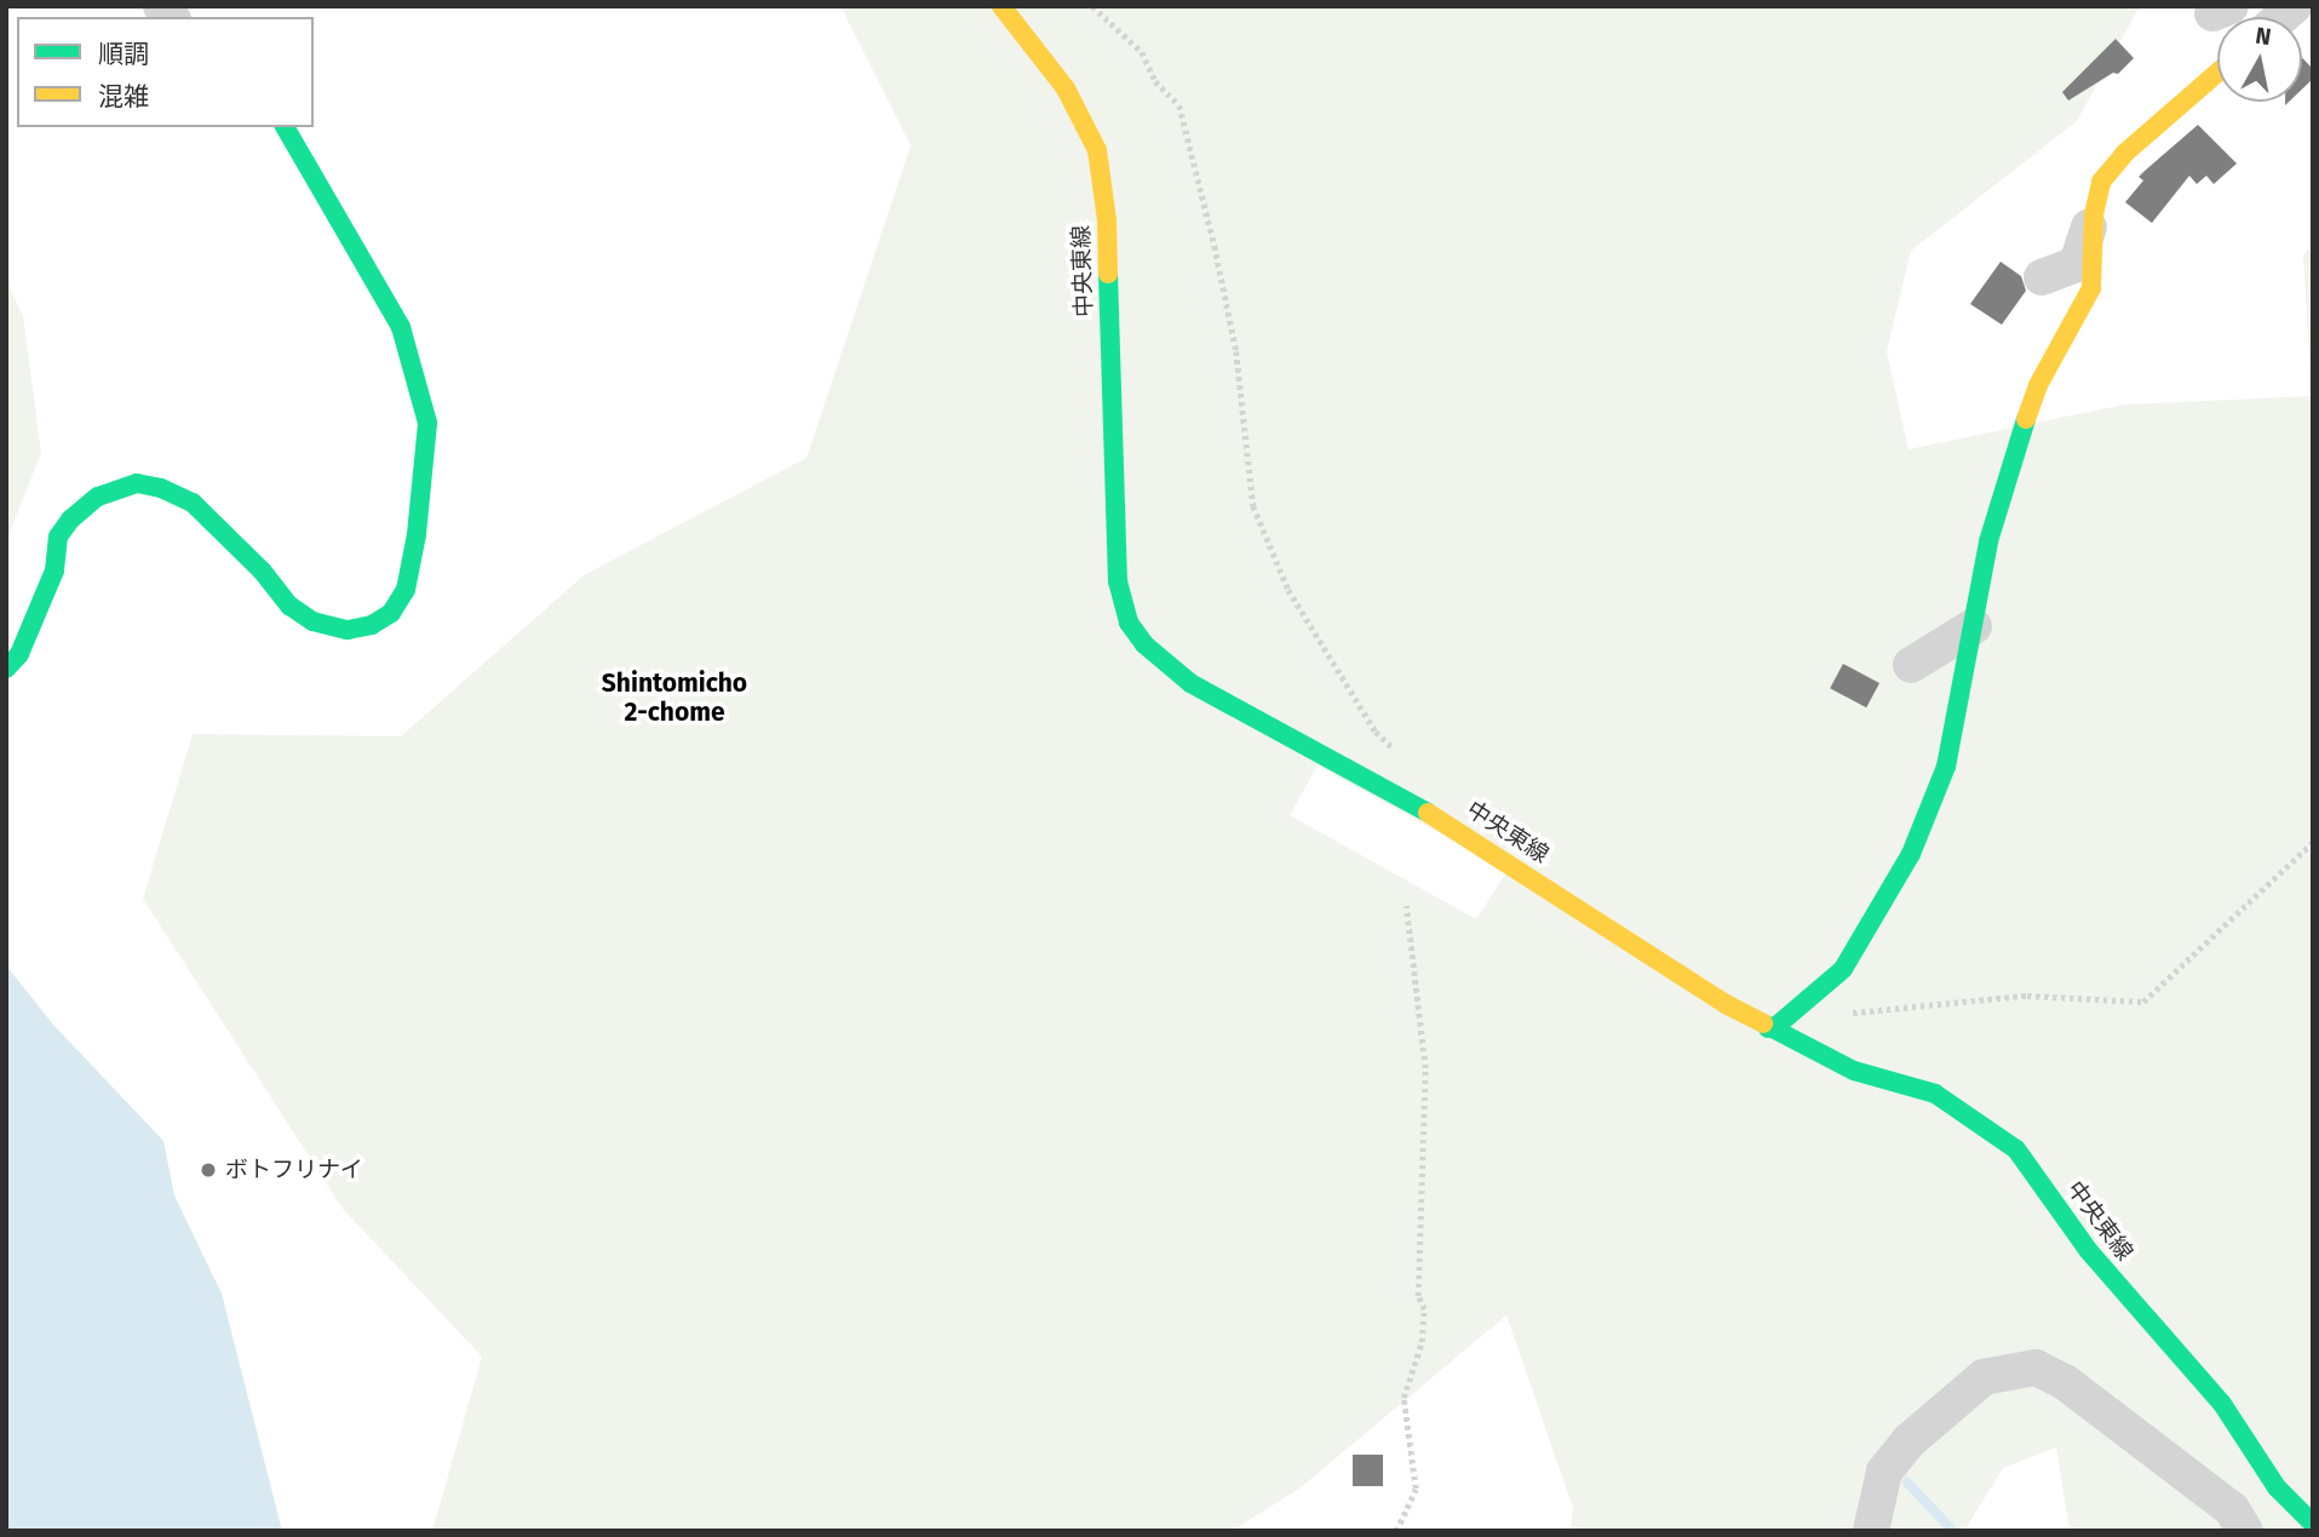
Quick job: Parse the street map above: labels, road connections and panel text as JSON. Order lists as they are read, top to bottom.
{
  "streets": {
    "street": ["中央東線"]
  },
  "districts": ["Shintomicho 2-chome"],
  "places": ["ボトフリナイ"],
  "legend": ["順調", "混雑"],
  "north": "top"
}
